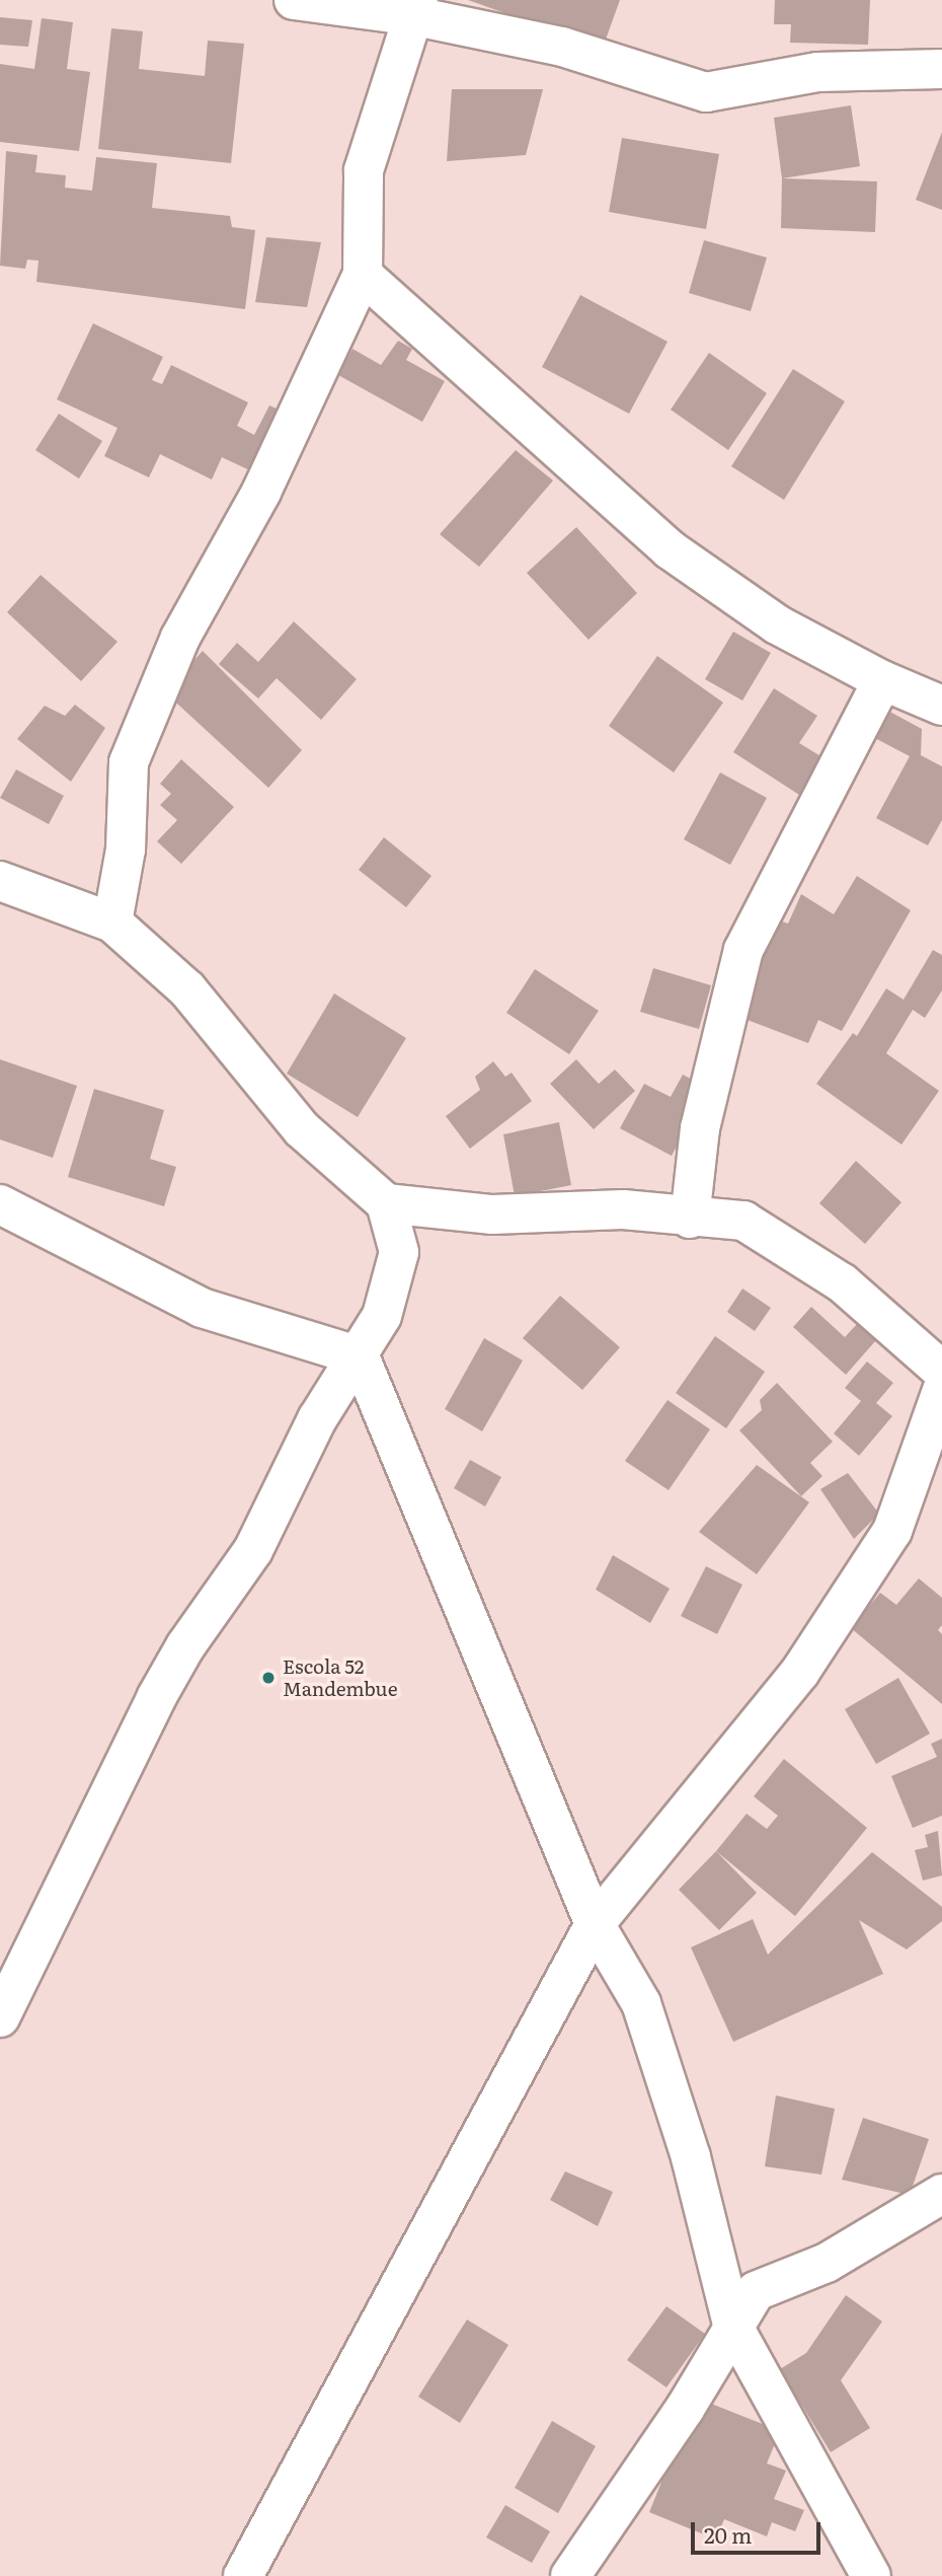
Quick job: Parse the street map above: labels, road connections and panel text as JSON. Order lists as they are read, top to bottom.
{
  "places": ["Escola 52 Mandembue"],
  "scale_bar": "20 m"
}
